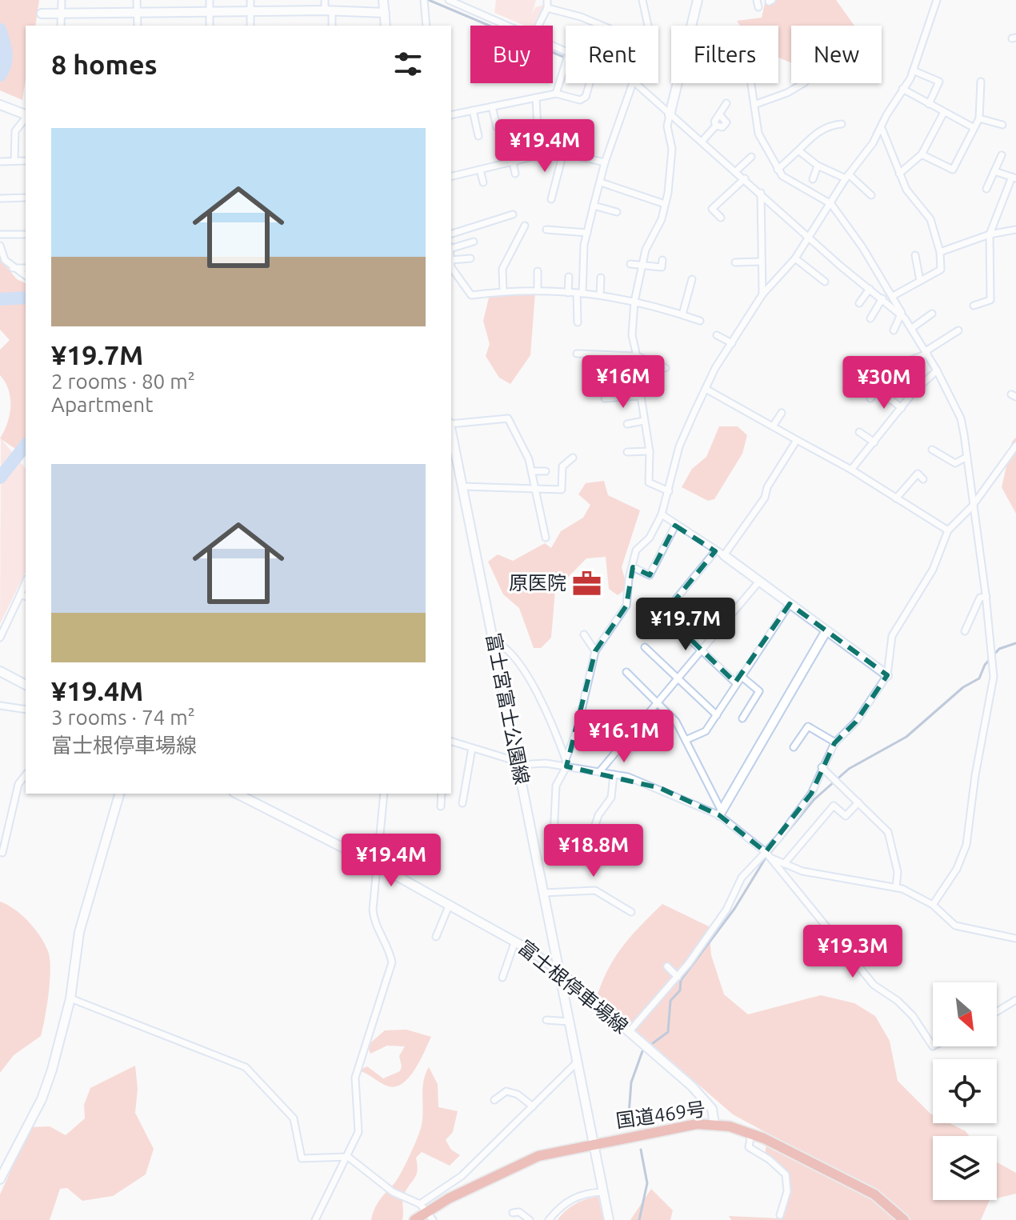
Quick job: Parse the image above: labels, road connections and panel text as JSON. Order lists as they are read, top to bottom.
{
  "streets": {
    "highway": ["国道469号"],
    "main road": ["富士宮富士公園線", "富士根停車場線"]
  },
  "crossings": [
    ["富士宮富士公園線", "富士根停車場線"],
    ["富士宮富士公園線", "国道469号"],
    ["富士根停車場線", "国道469号"]
  ],
  "places": {
    "office": ["原医院"]
  },
  "north": "bottom right",
  "page": {
    "chip": [
      "Buy",
      "Rent",
      "Filters",
      "New"
    ],
    "heading": "8 homes",
    "list": [
      {
        "name": "¥19.7M",
        "note": "2 rooms · 80 m² · Apartment"
      },
      {
        "name": "¥19.4M",
        "note": "3 rooms · 74 m² · 富士根停車場線"
      }
    ],
    "price": [
      "¥19.4M",
      "¥16M",
      "¥30M",
      "¥19.7M",
      "¥16.1M",
      "¥18.8M",
      "¥19.4M",
      "¥19.3M"
    ]
  }
}
